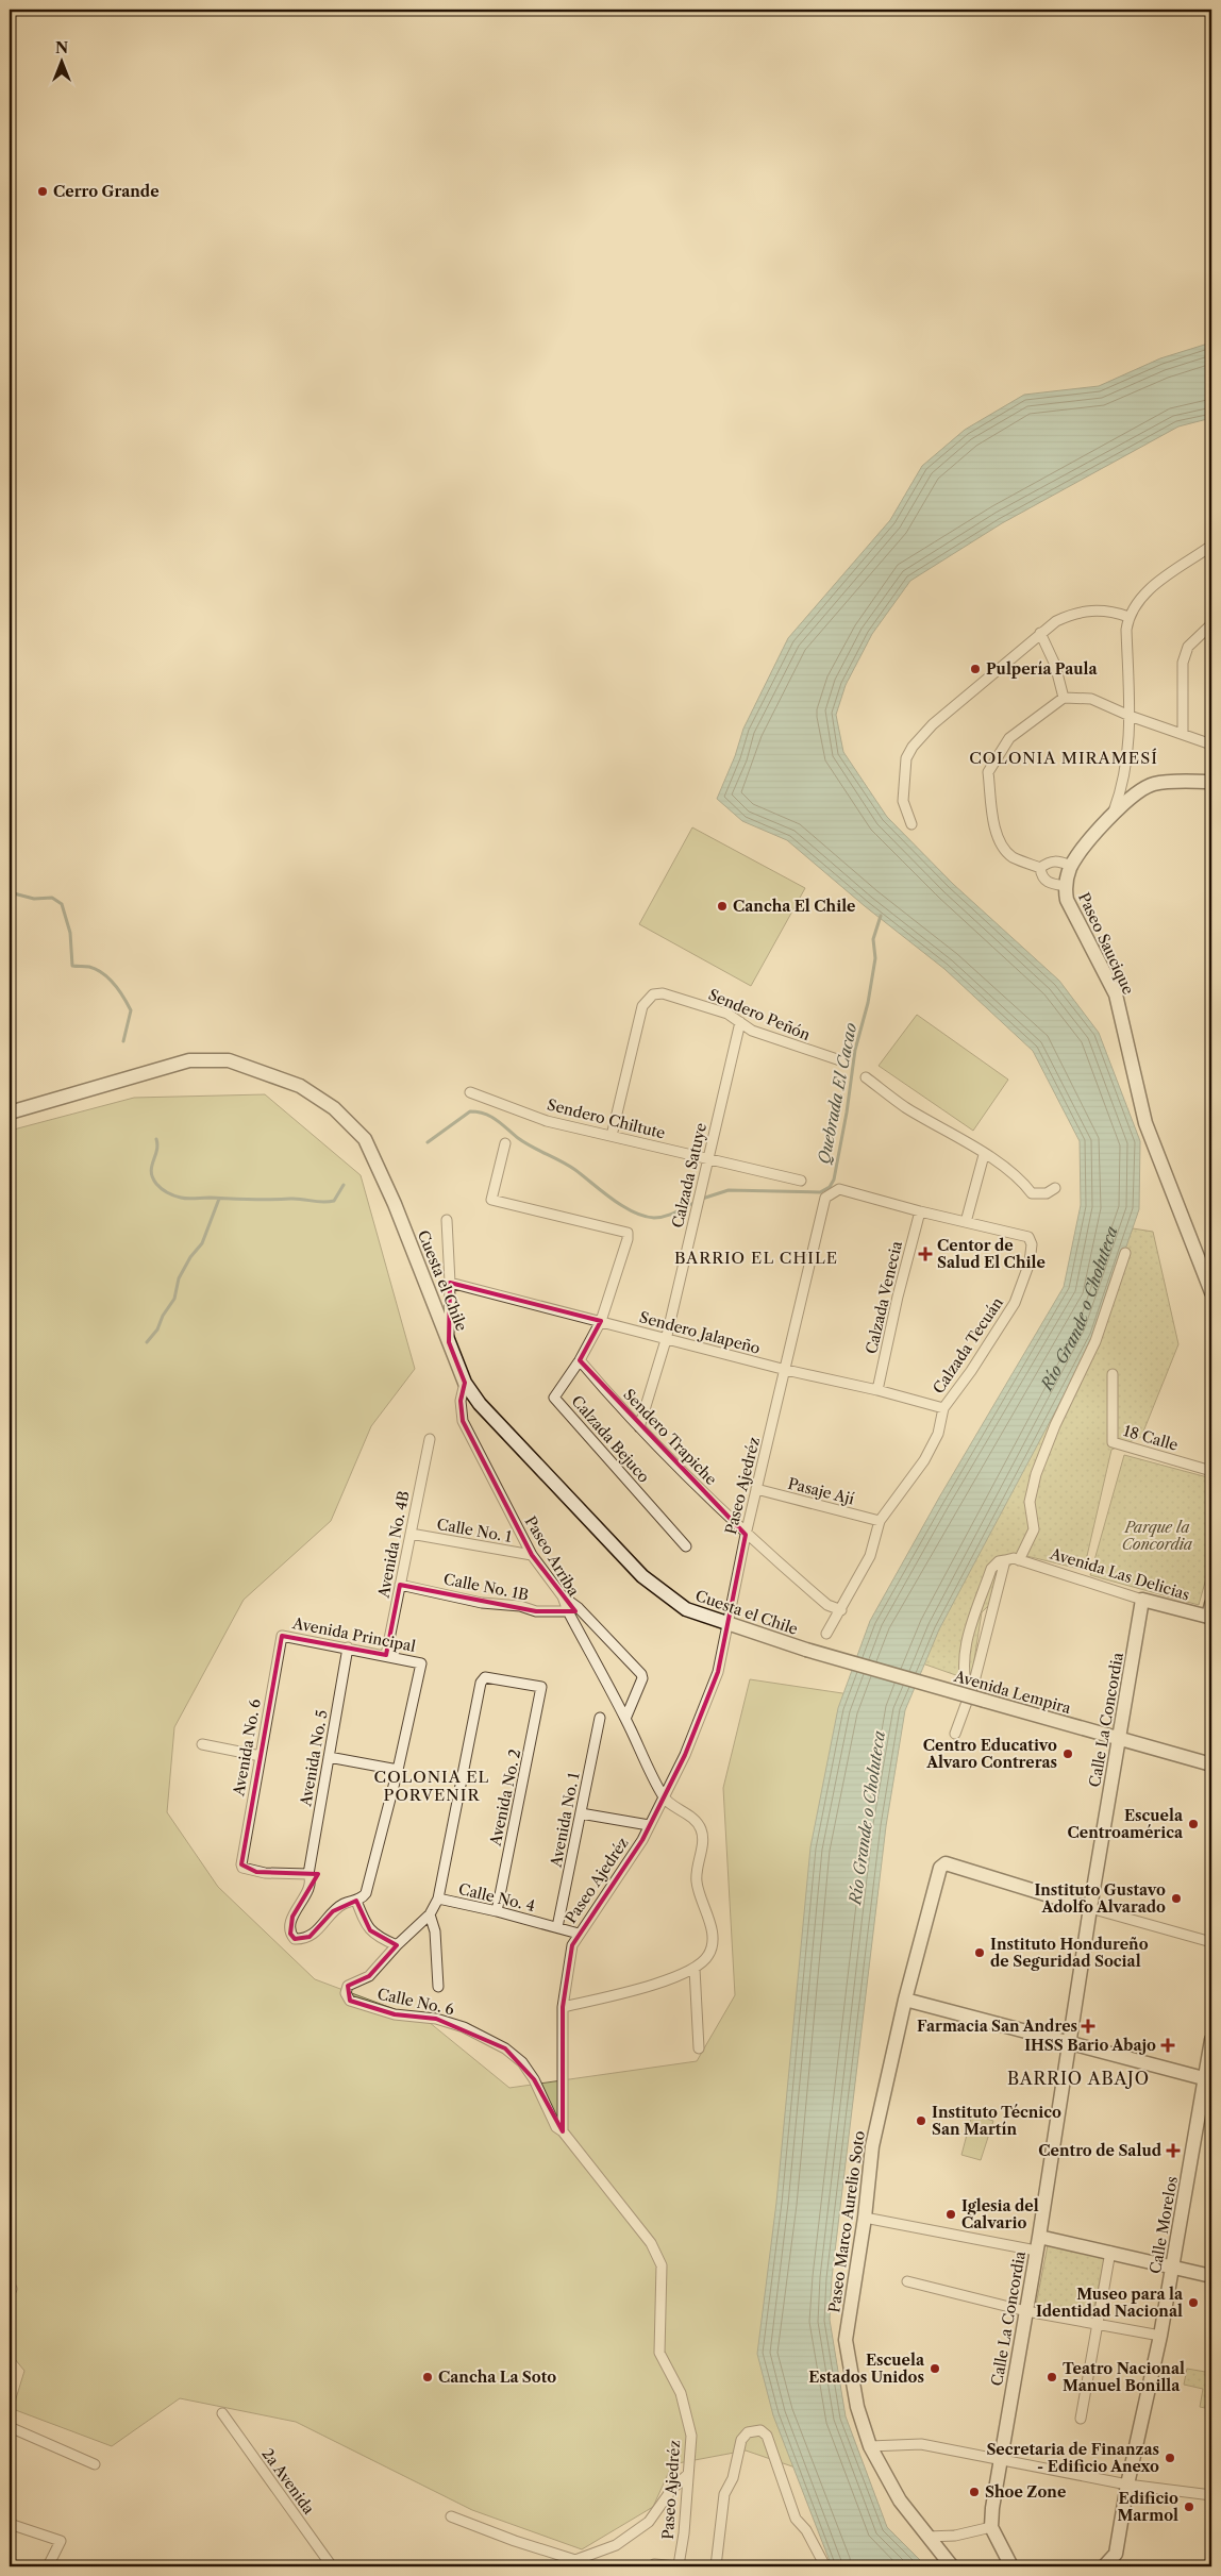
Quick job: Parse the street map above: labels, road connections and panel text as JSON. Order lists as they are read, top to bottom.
{
  "streets": {
    "street": [
      "Paseo Saucique",
      "Sendero Peñón",
      "Sendero Chiltute",
      "Calzada Satuye",
      "Cuesta el Chile",
      "Calzada Venecia",
      "Sendero Jalapeño",
      "Calzada Tecuán",
      "Sendero Trapiche",
      "18 Calle",
      "Calzada Bejuco",
      "Paseo Ajedréz",
      "Pasaje Ají",
      "Calle No. 1",
      "Avenida No. 4B",
      "Paseo Arriba",
      "Avenida Las Delicias",
      "Calle No. 1B",
      "Avenida Principal",
      "Avenida Lempira",
      "Calle La Concordia",
      "Avenida No. 6",
      "Avenida No. 5",
      "Avenida No. 2",
      "Avenida No. 1",
      "Calle No. 4",
      "Calle No. 6",
      "Paseo Marco Aurelio Soto",
      "Calle Morelos",
      "2a Avenida"
    ]
  },
  "crossings": [
    ["Sendero Peñón", "Sendero Chiltute"],
    ["Sendero Peñón", "Calzada Satuye"],
    ["Sendero Chiltute", "Calzada Satuye"],
    ["Calzada Satuye", "Sendero Jalapeño"],
    ["Calzada Satuye", "Sendero Trapiche"],
    ["Cuesta el Chile", "Paseo Ajedréz"],
    ["Cuesta el Chile", "Paseo Arriba"],
    ["Cuesta el Chile", "Avenida Lempira"],
    ["Calzada Venecia", "Sendero Jalapeño"],
    ["Calzada Venecia", "Paseo Ajedréz"],
    ["Sendero Jalapeño", "Calzada Tecuán"],
    ["Sendero Jalapeño", "Calzada Bejuco"],
    ["Sendero Jalapeño", "Paseo Ajedréz"],
    ["Calzada Tecuán", "Sendero Trapiche"],
    ["Calzada Tecuán", "Pasaje Ají"],
    ["Sendero Trapiche", "Calzada Bejuco"],
    ["Sendero Trapiche", "Paseo Ajedréz"],
    ["Paseo Ajedréz", "Pasaje Ají"],
    ["Paseo Ajedréz", "Paseo Arriba"],
    ["Paseo Ajedréz", "Calle No. 4"],
    ["Paseo Ajedréz", "Calle No. 6"],
    ["Calle No. 1", "Avenida No. 4B"],
    ["Calle No. 1", "Paseo Arriba"],
    ["Avenida No. 4B", "Calle No. 1B"],
    ["Avenida No. 4B", "Avenida Principal"],
    ["Paseo Arriba", "Calle No. 1B"],
    ["Avenida Las Delicias", "Calle La Concordia"],
    ["Avenida Principal", "Avenida No. 6"],
    ["Avenida Principal", "Avenida No. 5"],
    ["Avenida Lempira", "Calle La Concordia"],
    ["Calle La Concordia", "Paseo Marco Aurelio Soto"],
    ["Avenida No. 6", "Avenida No. 5"],
    ["Avenida No. 2", "Calle No. 4"],
    ["Avenida No. 1", "Calle No. 4"],
    ["Calle No. 4", "Calle No. 6"]
  ],
  "districts": [
    "COLONIA MIRAMESÍ",
    "BARRIO EL CHILE",
    "COLONIA EL PORVENIR",
    "BARRIO ABAJO"
  ],
  "water": ["Quebrada El Cacao", "Río Grande o Choluteca"],
  "parks": ["Parque la Concordia"],
  "places": {
    "other": [
      "Cerro Grande",
      "Pulpería Paula",
      "Cancha El Chile",
      "Centro Educativo Alvaro Contreras",
      "Escuela Centroamérica",
      "Instituto Gustavo Adolfo Alvarado",
      "Instituto Hondureño de Seguridad Social",
      "Instituto Técnico San Martín",
      "Iglesia del Calvario",
      "Museo para la Identidad Nacional",
      "Escuela Estados Unidos",
      "Cancha La Soto",
      "Teatro Nacional Manuel Bonilla",
      "Secretaria de Finanzas - Edificio Anexo",
      "Shoe Zone",
      "Edificio Marmol"
    ],
    "health": [
      "Centor de Salud El Chile",
      "Farmacia San Andres",
      "IHSS Bario Abajo",
      "Centro de Salud"
    ]
  },
  "north": "top"
}
